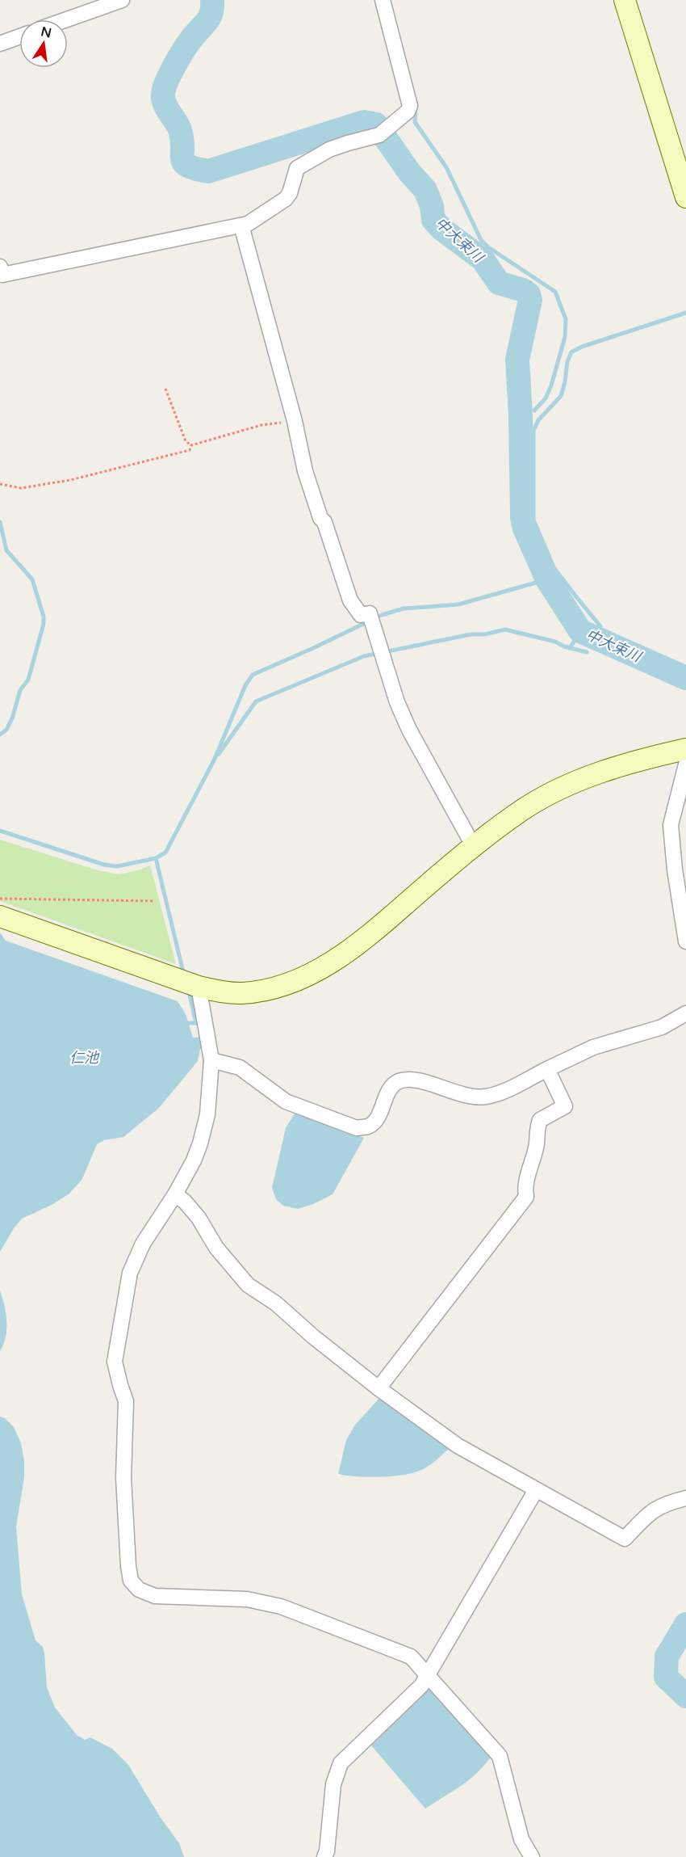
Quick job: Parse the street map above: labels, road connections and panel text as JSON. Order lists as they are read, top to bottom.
{
  "water": ["中大束川", "仁池"],
  "north": "top"
}
